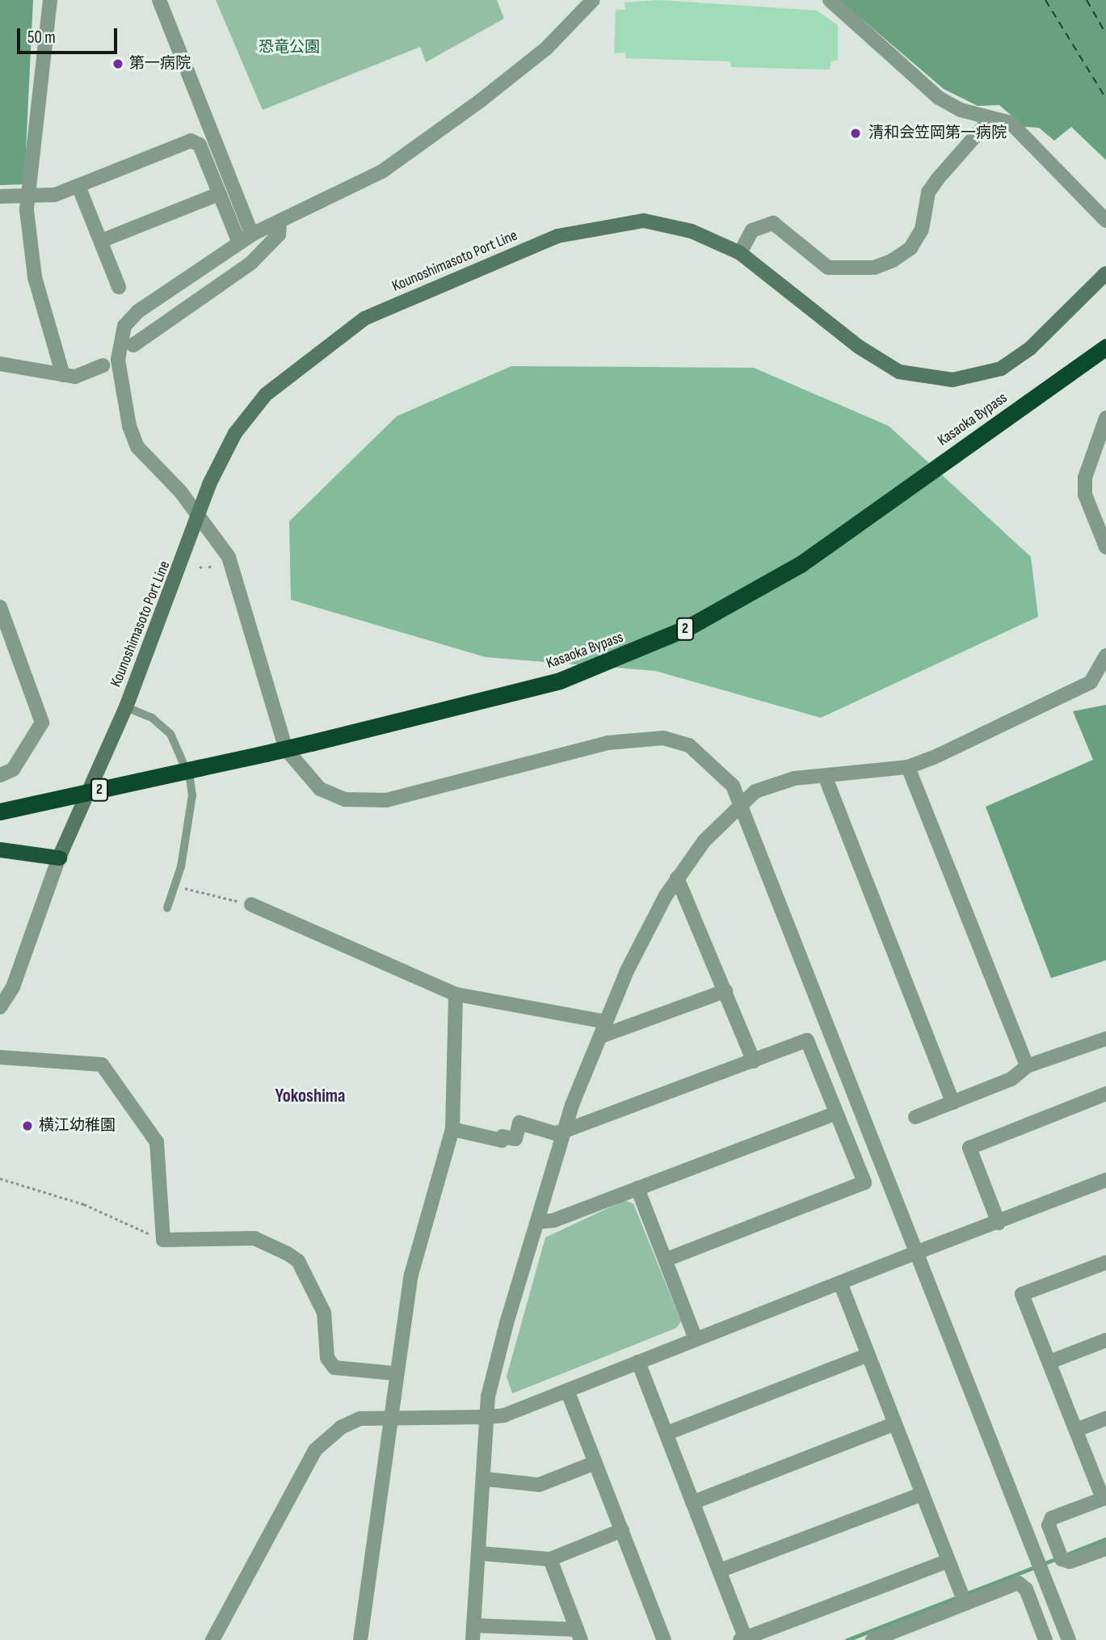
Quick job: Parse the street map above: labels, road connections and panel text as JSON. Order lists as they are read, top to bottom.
{
  "streets": {
    "highway": ["Kasaoka Bypass", "2"],
    "main road": ["Kounoshimasoto Port Line"]
  },
  "districts": ["Yokoshima"],
  "parks": ["恐竜公園"],
  "places": ["第一病院", "清和会笠岡第一病院", "横江幼稚園"],
  "scale_bar": "50 m"
}
